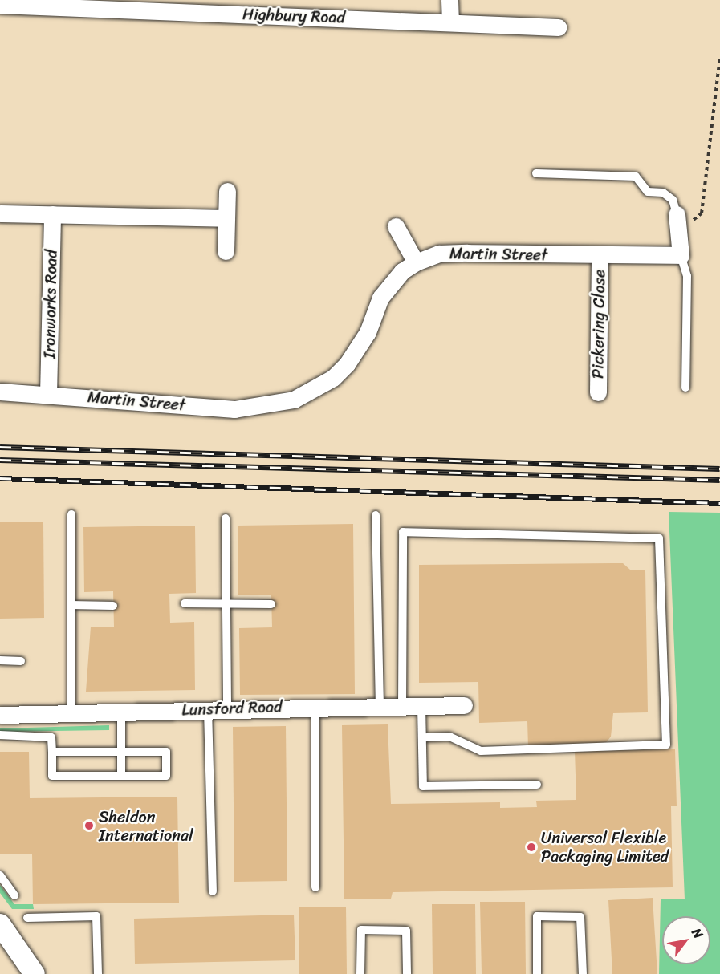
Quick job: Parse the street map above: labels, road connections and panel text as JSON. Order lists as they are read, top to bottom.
{
  "streets": {
    "street": [
      "Highbury Road",
      "Martin Street",
      "Ironworks Road",
      "Pickering Close",
      "Lunsford Road"
    ]
  },
  "crossings": [
    ["Martin Street", "Ironworks Road"],
    ["Martin Street", "Pickering Close"]
  ],
  "places": ["Sheldon International", "Universal Flexible Packaging Limited"],
  "north": "top right"
}
